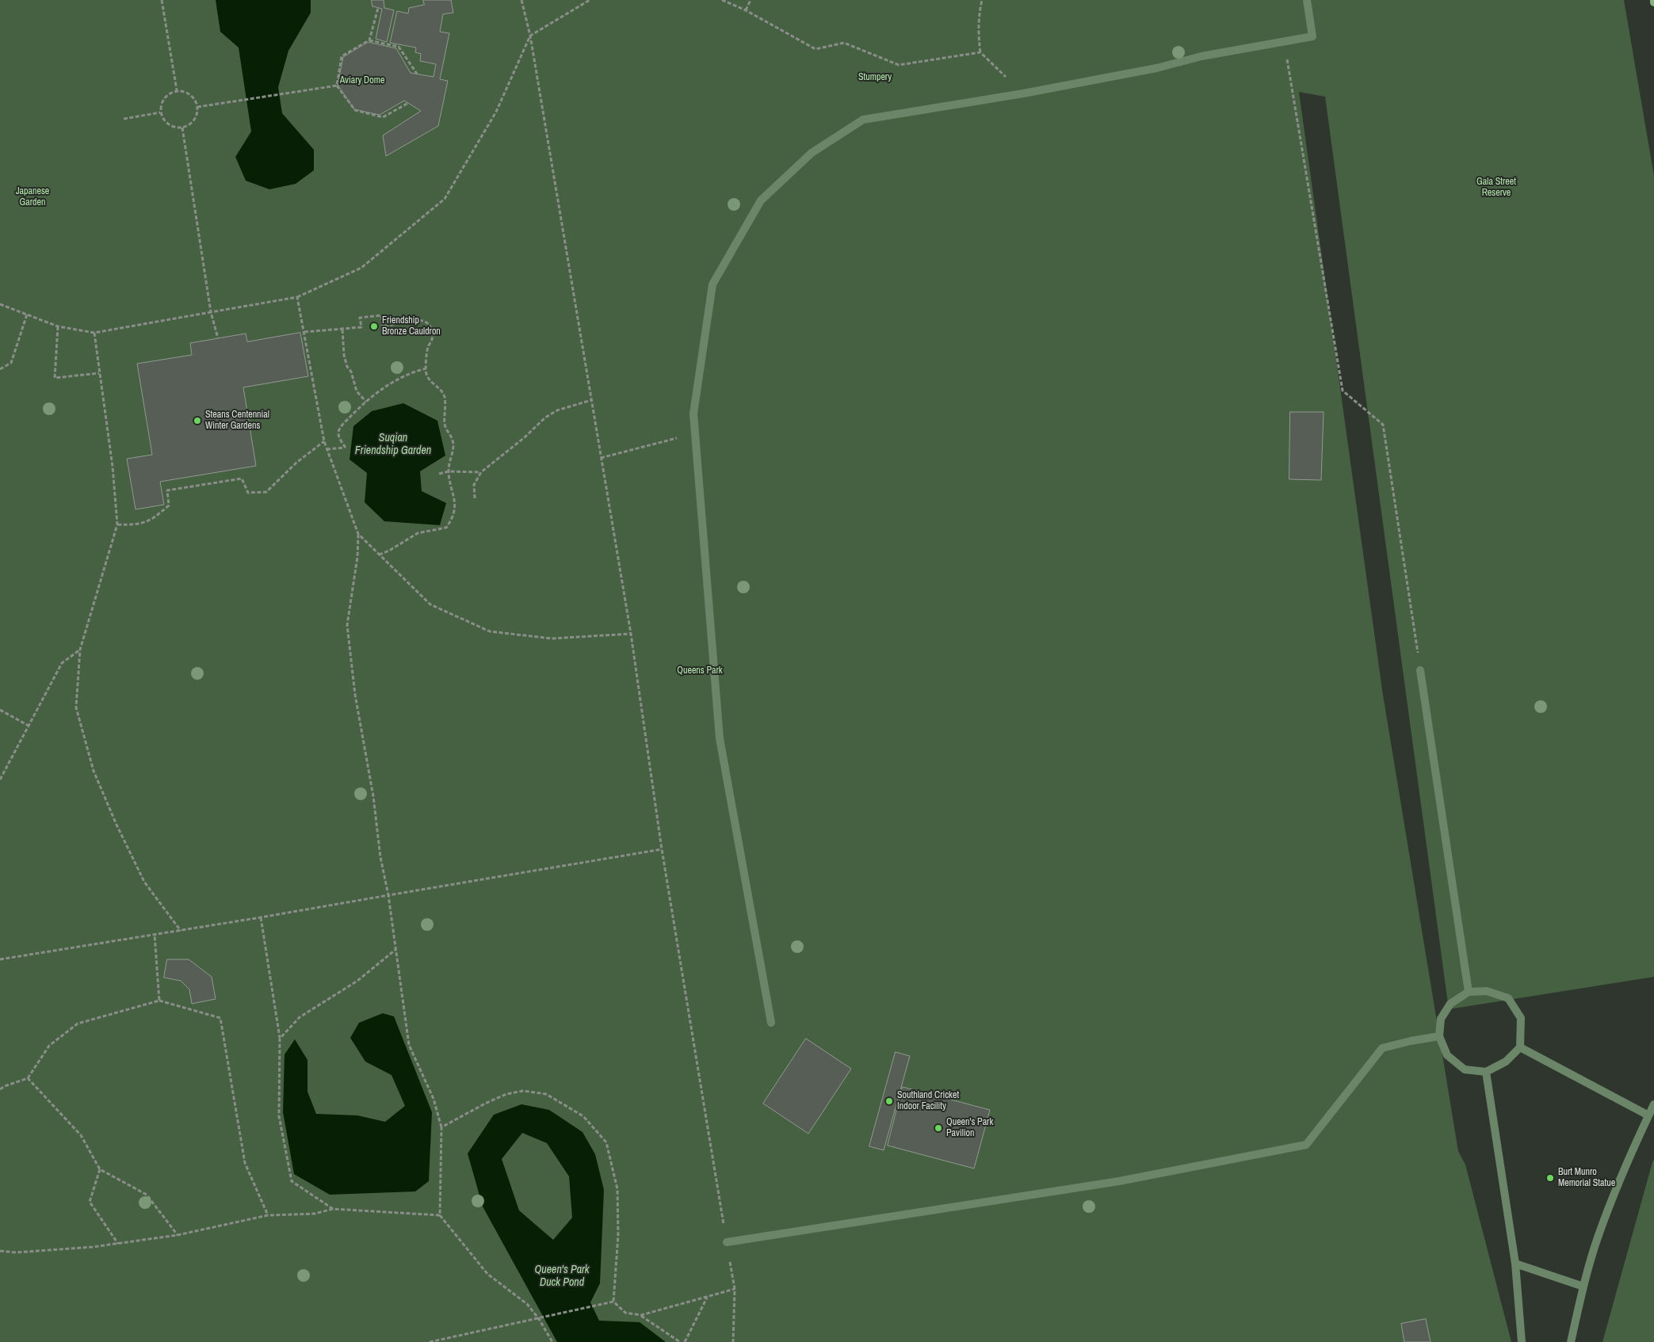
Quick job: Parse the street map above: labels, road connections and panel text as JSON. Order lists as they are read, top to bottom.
{
  "water": ["Suqian Friendship Garden", "Queen's Park Duck Pond"],
  "parks": [
    "Stumpery",
    "Aviary Dome",
    "Gala Street Reserve",
    "Japanese Garden",
    "Queens Park"
  ],
  "places": [
    "Friendship Bronze Cauldron",
    "Steans Centennial Winter Gardens",
    "Southland Cricket Indoor Facility",
    "Queen's Park Pavilion",
    "Burt Munro Memorial Statue"
  ]
}
